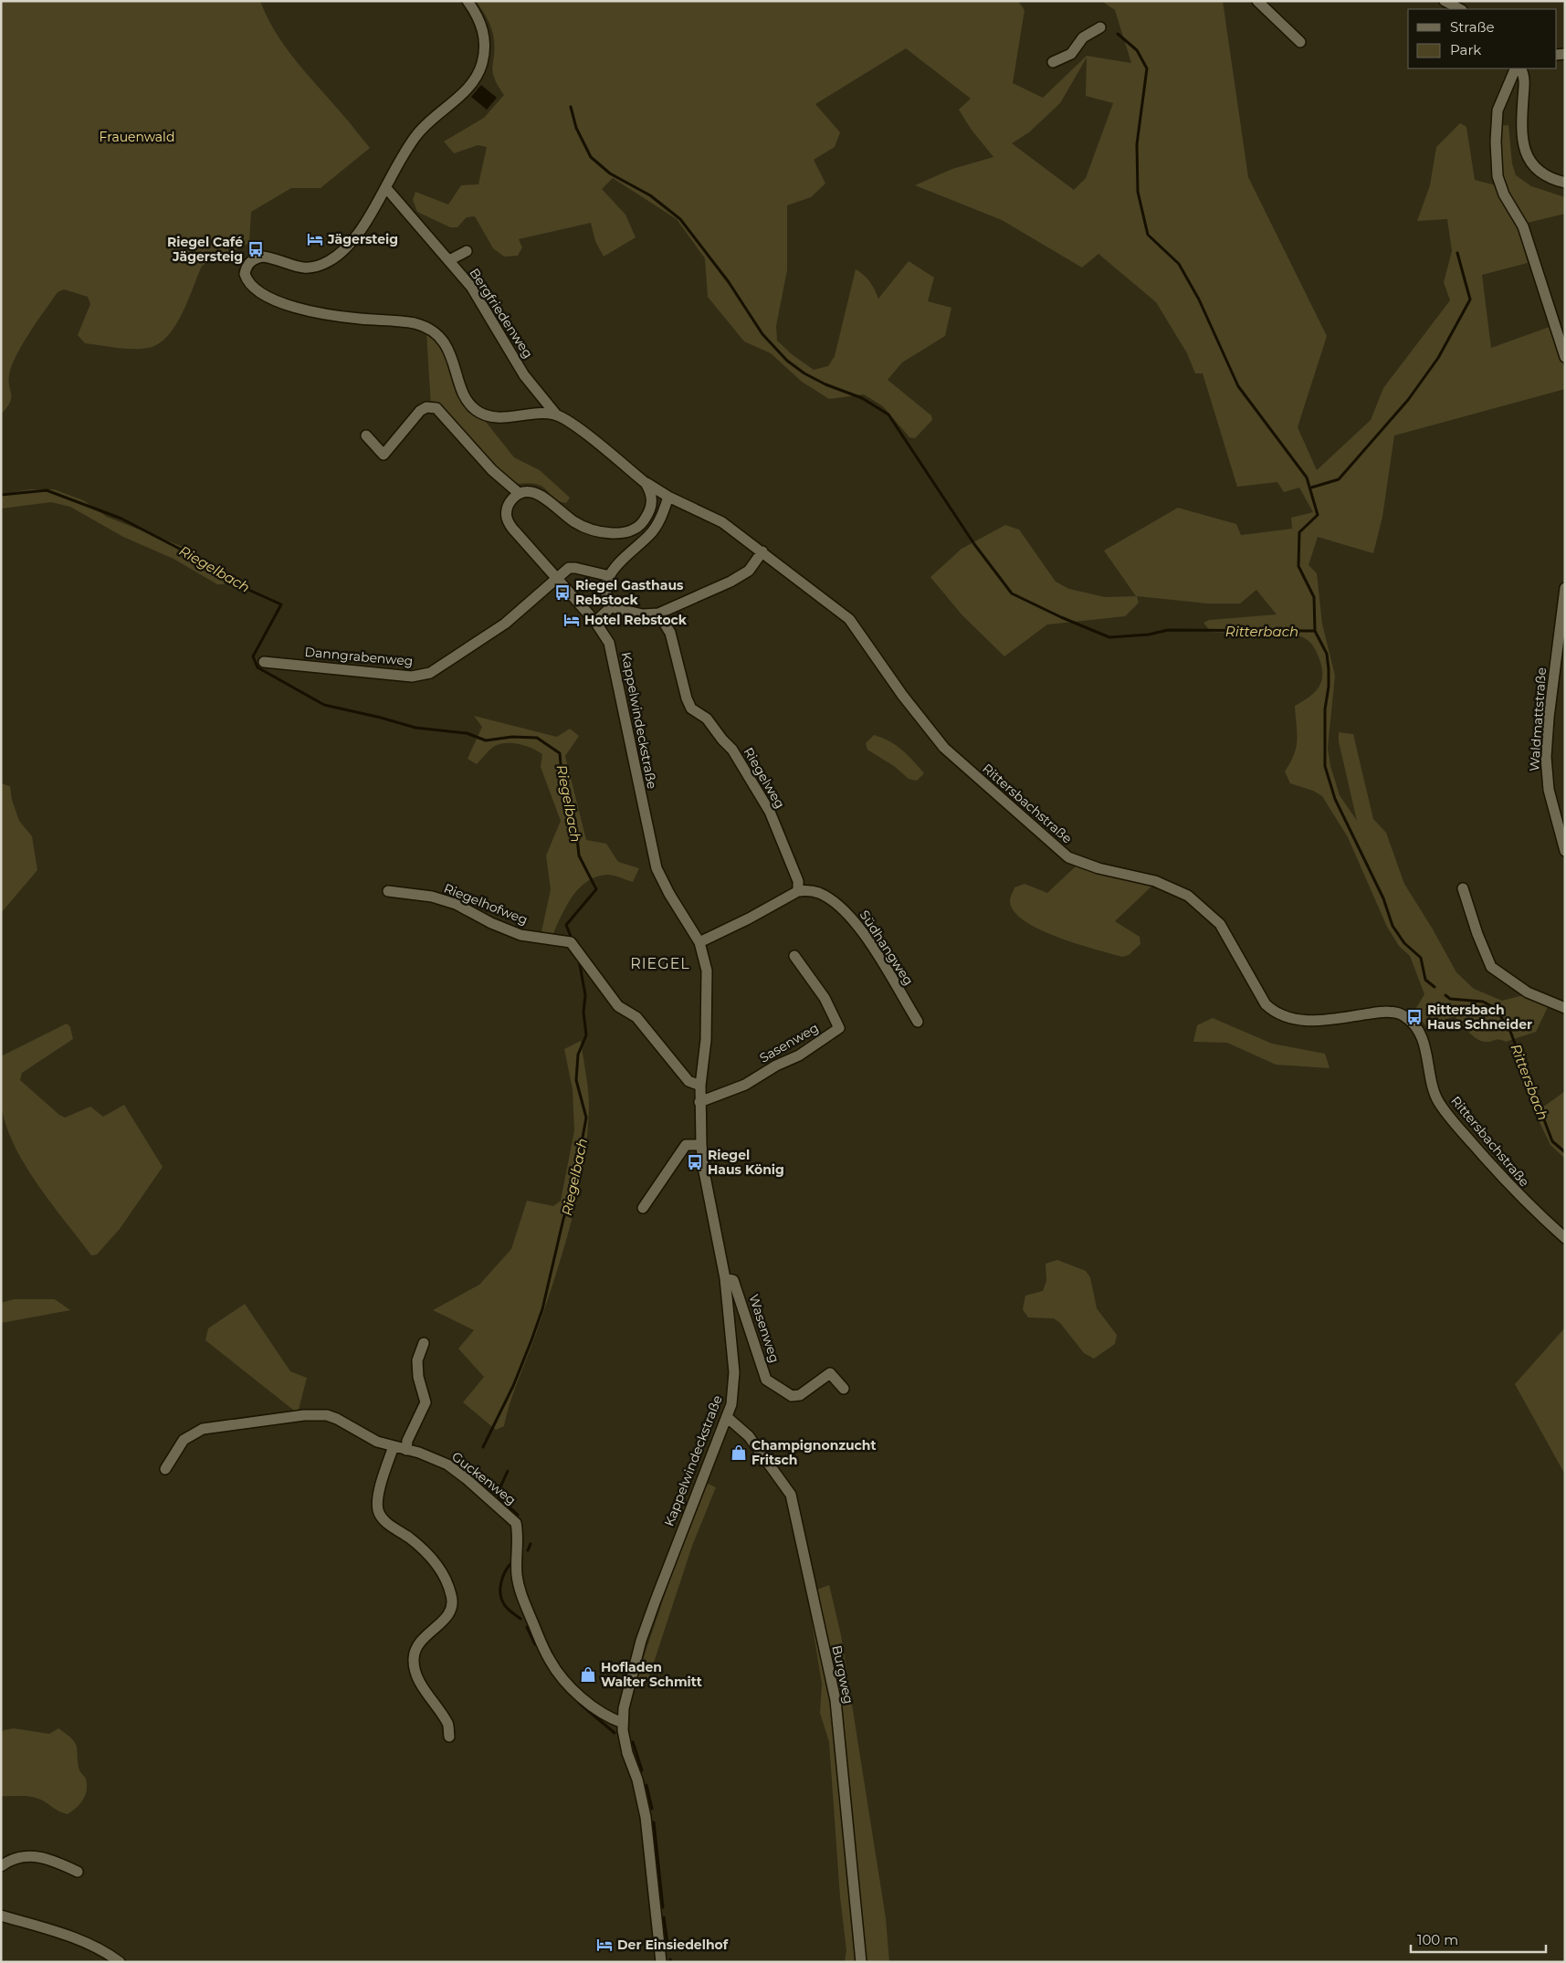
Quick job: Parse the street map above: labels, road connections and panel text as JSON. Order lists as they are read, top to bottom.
{
  "streets": {
    "street": [
      "Bergfriedenweg",
      "Danngrabenweg",
      "Waldmattstraße",
      "Kappelwindeckstraße",
      "Riegelweg",
      "Rittersbachstraße",
      "Riegelhofweg",
      "Südhangweg",
      "Sasenweg",
      "Wasenweg",
      "Guckenweg",
      "Burgweg"
    ]
  },
  "crossings": [
    ["Danngrabenweg", "Kappelwindeckstraße"],
    ["Kappelwindeckstraße", "Riegelhofweg"],
    ["Kappelwindeckstraße", "Sasenweg"],
    ["Kappelwindeckstraße", "Wasenweg"],
    ["Kappelwindeckstraße", "Guckenweg"],
    ["Kappelwindeckstraße", "Burgweg"],
    ["Riegelweg", "Südhangweg"]
  ],
  "districts": ["RIEGEL"],
  "water": ["Riegelbach", "Ritterbach", "Rittersbach"],
  "parks": ["Frauenwald"],
  "places": {
    "hotel": ["Jägersteig", "Hotel Rebstock", "Der Einsiedelhof"],
    "bus stop": [
      "Riegel Café Jägersteig",
      "Riegel Gasthaus Rebstock",
      "Rittersbach Haus Schneider",
      "Riegel Haus König"
    ],
    "shop": ["Champignonzucht Fritsch", "Hofladen Walter Schmitt"]
  },
  "legend": ["Straße", "Park"],
  "scale_bar": "100 m"
}
